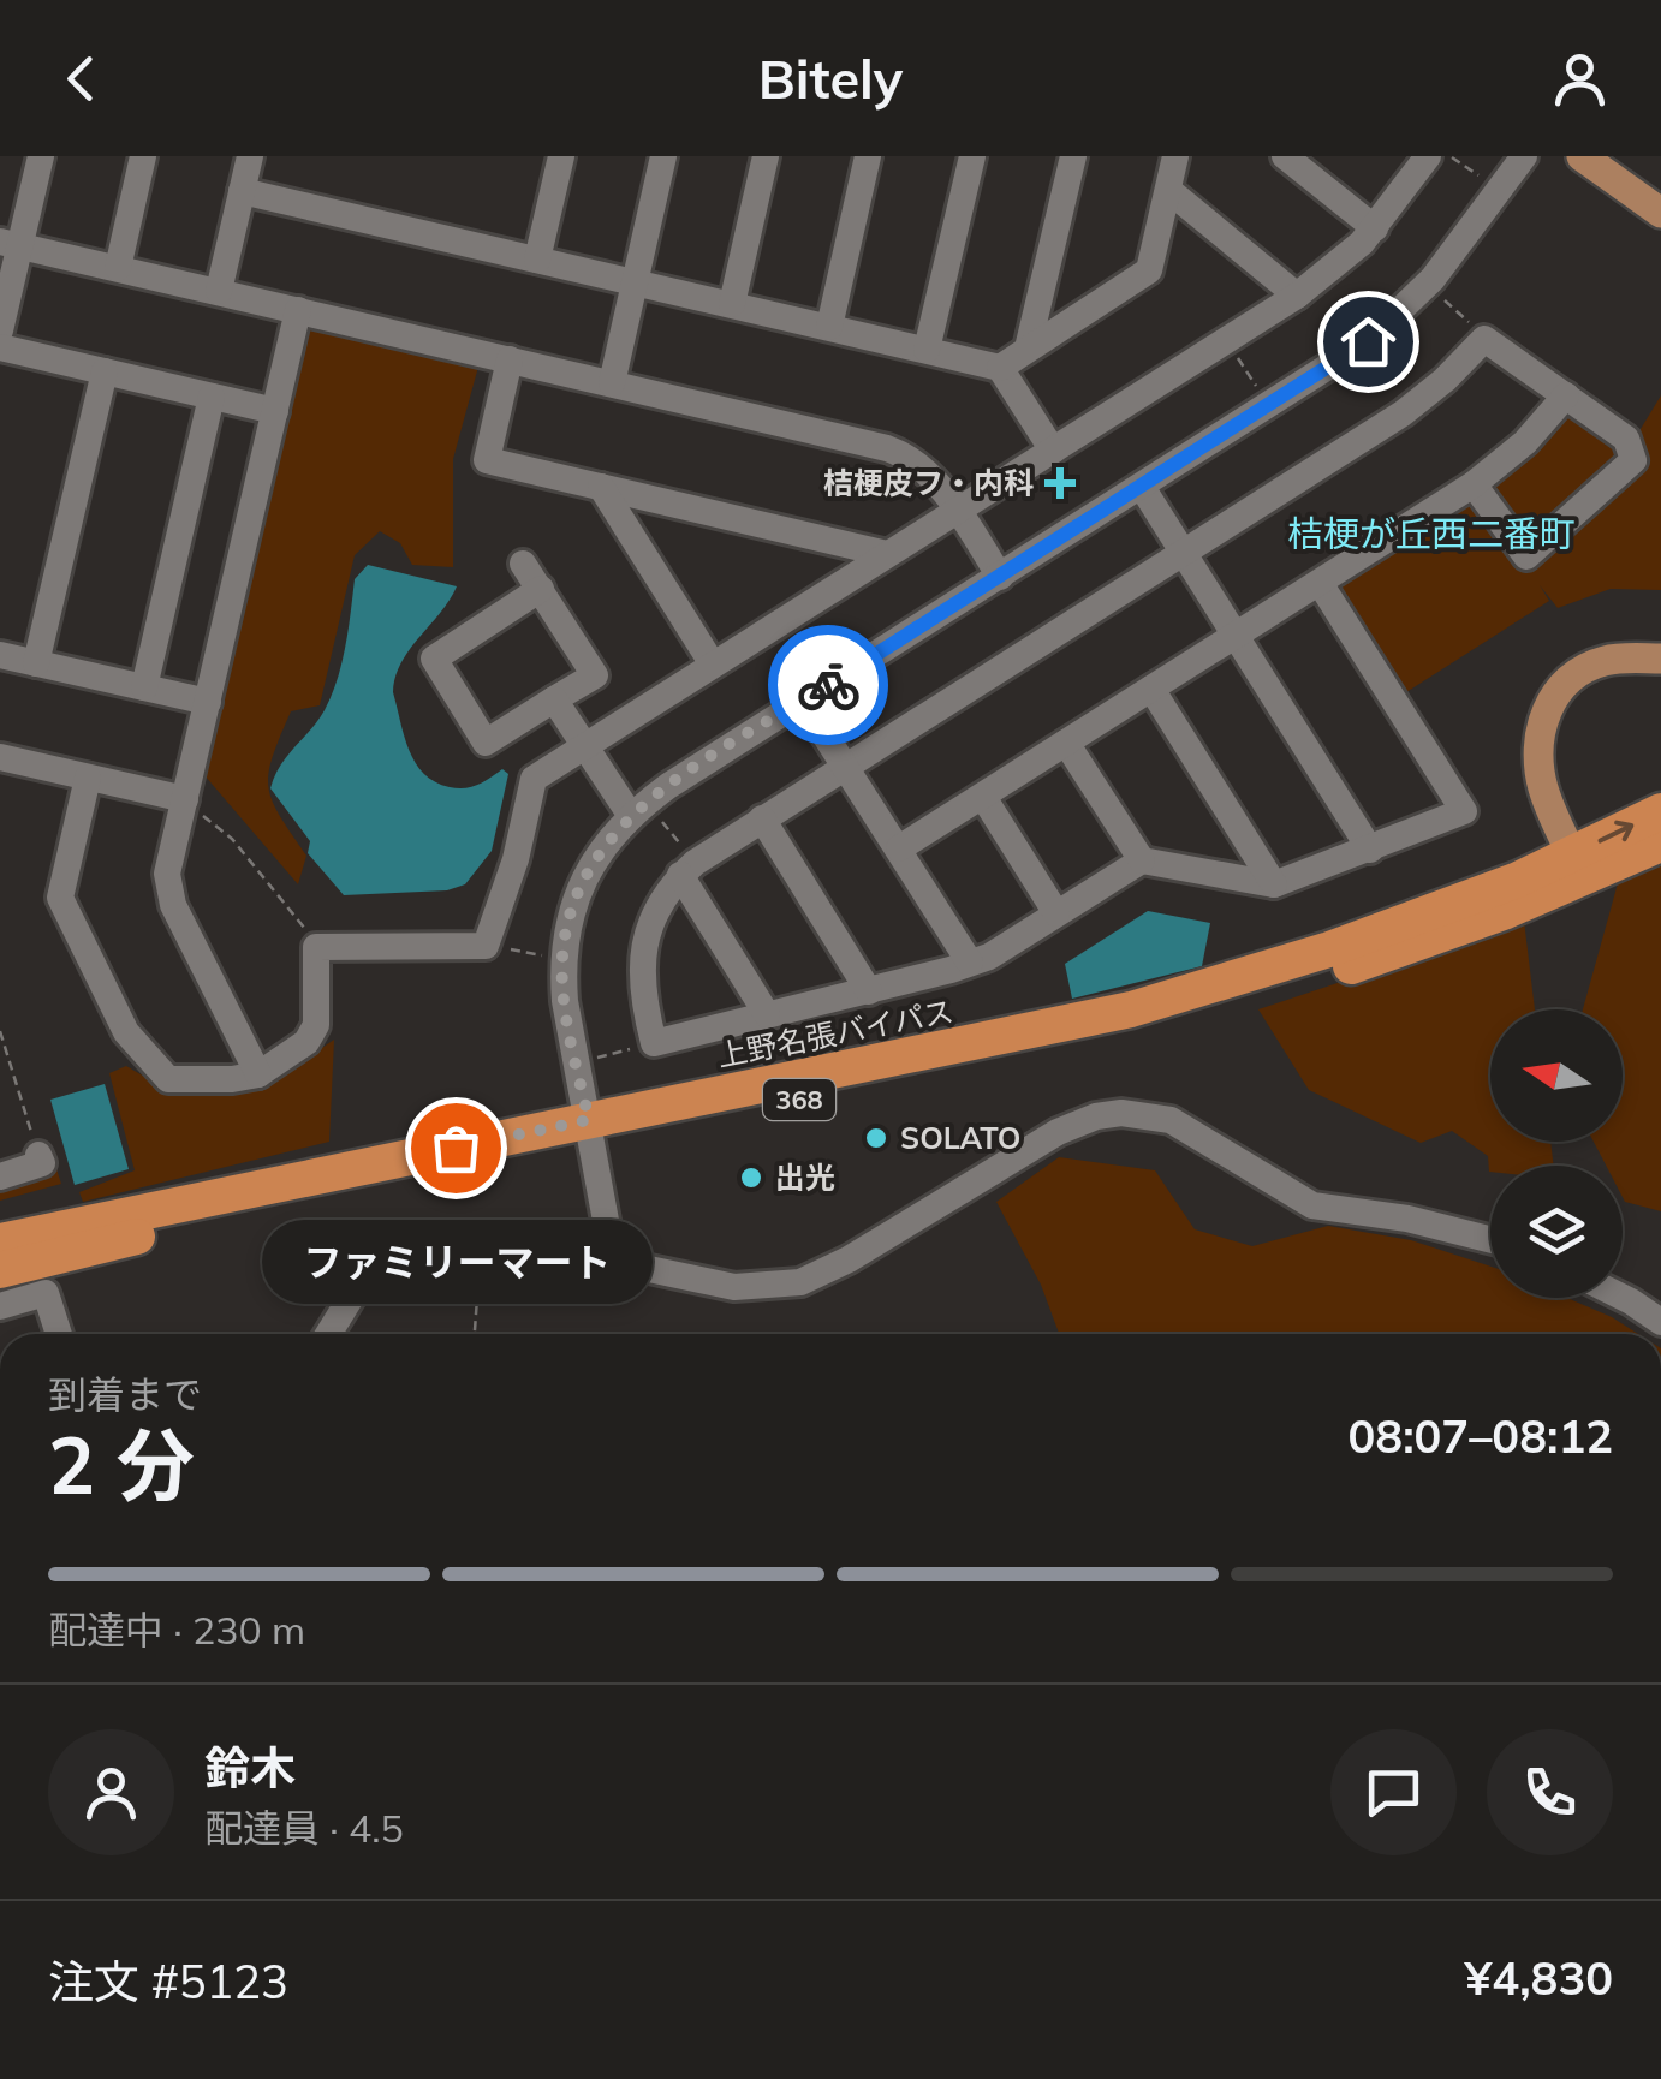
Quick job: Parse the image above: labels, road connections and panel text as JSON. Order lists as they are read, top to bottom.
{
  "streets": {
    "highway": ["上野名張バイパス", "368"]
  },
  "districts": ["桔梗が丘西二番町"],
  "places": {
    "health": ["桔梗皮フ・内科"],
    "other": ["SOLATO", "ファミリーマート", "出光"]
  },
  "north": "left",
  "page": {
    "header": "Bitely",
    "bubble": "ファミリーマート",
    "heading": ["2 分", "到着まで", "08:07–08:12"],
    "panel": [
      "鈴木",
      "配達員 · 4.5",
      "注文 #5123",
      "¥4,830"
    ],
    "bar": "配達中 · 230 m"
  }
}
